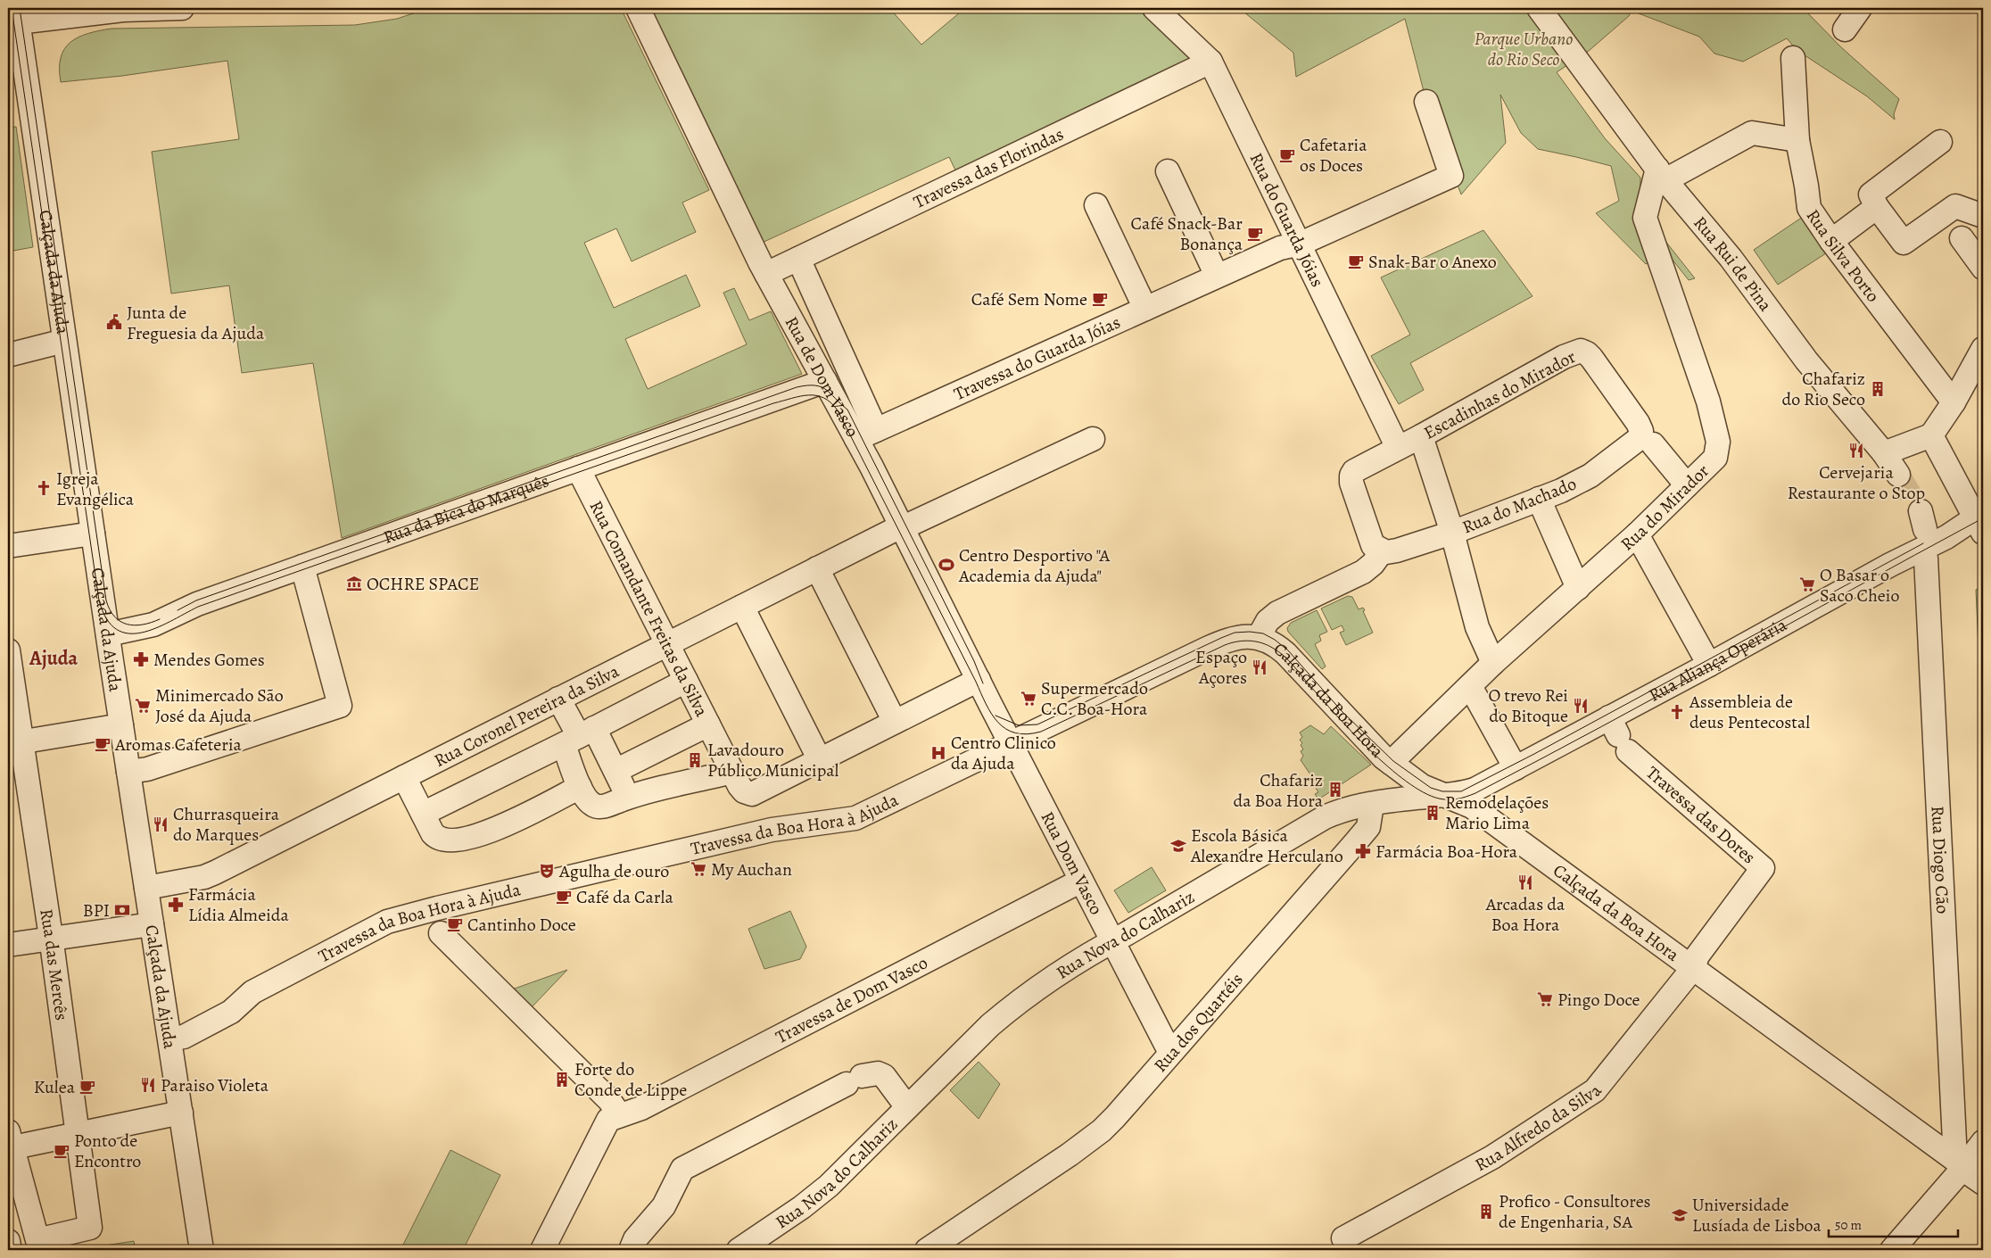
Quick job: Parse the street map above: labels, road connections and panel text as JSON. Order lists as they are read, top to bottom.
{
  "streets": {
    "street": [
      "Travessa das Florindas",
      "Rua do Guarda Jóias",
      "Rua Silva Porto",
      "Rua Rui de Pina",
      "Calçada da Ajuda",
      "Travessa do Guarda Jóias",
      "Rua de Dom Vasco",
      "Escadinhas do Mirador",
      "Rua do Machado",
      "Rua do Mirador",
      "Rua da Bica do Marquês",
      "Rua Comandante Freitas da Silva",
      "Rua Aliança Operária",
      "Calçada da Boa Hora",
      "Rua Coronel Pereira da Silva",
      "Travessa das Dores",
      "Travessa da Boa Hora à Ajuda",
      "Rua Diogo Cão",
      "Rua Dom Vasco",
      "Rua Nova do Calhariz",
      "Rua das Mercês",
      "Travessa de Dom Vasco",
      "Rua dos Quartéis",
      "Rua Alfredo da Silva"
    ]
  },
  "crossings": [
    ["Travessa das Florindas", "Rua do Guarda Jóias"],
    ["Travessa das Florindas", "Rua de Dom Vasco"],
    ["Rua do Guarda Jóias", "Travessa do Guarda Jóias"],
    ["Rua do Guarda Jóias", "Escadinhas do Mirador"],
    ["Rua Rui de Pina", "Rua do Mirador"],
    ["Calçada da Ajuda", "Rua da Bica do Marquês"],
    ["Calçada da Ajuda", "Rua Coronel Pereira da Silva"],
    ["Calçada da Ajuda", "Travessa da Boa Hora à Ajuda"],
    ["Travessa do Guarda Jóias", "Rua de Dom Vasco"],
    ["Rua de Dom Vasco", "Rua da Bica do Marquês"],
    ["Rua de Dom Vasco", "Rua Coronel Pereira da Silva"],
    ["Rua de Dom Vasco", "Travessa da Boa Hora à Ajuda"],
    ["Rua de Dom Vasco", "Rua Dom Vasco"],
    ["Escadinhas do Mirador", "Rua do Machado"],
    ["Escadinhas do Mirador", "Rua do Mirador"],
    ["Rua do Mirador", "Calçada da Boa Hora"],
    ["Rua da Bica do Marquês", "Rua Comandante Freitas da Silva"],
    ["Rua Comandante Freitas da Silva", "Rua Coronel Pereira da Silva"],
    ["Rua Aliança Operária", "Calçada da Boa Hora"],
    ["Rua Aliança Operária", "Travessa das Dores"],
    ["Calçada da Boa Hora", "Travessa das Dores"],
    ["Calçada da Boa Hora", "Travessa da Boa Hora à Ajuda"],
    ["Calçada da Boa Hora", "Rua Diogo Cão"],
    ["Calçada da Boa Hora", "Rua Alfredo da Silva"],
    ["Travessa das Dores", "Rua Alfredo da Silva"],
    ["Travessa da Boa Hora à Ajuda", "Rua Dom Vasco"],
    ["Rua Dom Vasco", "Rua Nova do Calhariz"],
    ["Rua Dom Vasco", "Travessa de Dom Vasco"],
    ["Rua Dom Vasco", "Rua dos Quartéis"],
    ["Rua Nova do Calhariz", "Rua dos Quartéis"]
  ],
  "districts": ["Ajuda"],
  "parks": ["Parque Urbano do Rio Seco"],
  "places": {
    "cafe": [
      "Cafetaria os Doces",
      "Café Snack-Bar Bonança",
      "Snak-Bar o Anexo",
      "Café Sem Nome",
      "Aromas Cafeteria",
      "Café da Carla",
      "Cantinho Doce",
      "Kulea",
      "Ponto de Encontro"
    ],
    "public building": ["Junta de Freguesia da Ajuda"],
    "building": [
      "Chafariz do Rio Seco",
      "Lavadouro Público Municipal",
      "Chafariz da Boa Hora",
      "Remodelações Mario Lima",
      "Forte do Conde de Lippe",
      "Profico - Consultores de Engenharia, SA"
    ],
    "restaurant": [
      "Cervejaria Restaurante o Stop",
      "Espaço Açores",
      "O trevo Rei do Bitoque",
      "Churrasqueira do Marques",
      "Arcadas da Boa Hora",
      "Paraiso Violeta"
    ],
    "church": ["Igreja Evangélica", "Assembleia de deus Pentecostal"],
    "sports": ["Centro Desportivo \"A Academia da Ajuda\""],
    "museum": ["OCHRE SPACE"],
    "supermarket": [
      "O Basar o Saco Cheio",
      "Supermercado C.C. Boa-Hora",
      "Minimercado São José da Ajuda",
      "My Auchan",
      "Pingo Doce"
    ],
    "pharmacy": ["Mendes Gomes", "Farmácia Boa-Hora", "Farmácia Lídia Almeida"],
    "hospital": ["Centro Clinico da Ajuda"],
    "school or university": ["Escola Básica Alexandre Herculano", "Universidade Lusíada de Lisboa"],
    "theatre": ["Agulha de ouro"],
    "bank": ["BPI"]
  },
  "scale_bar": "50 m"
}
